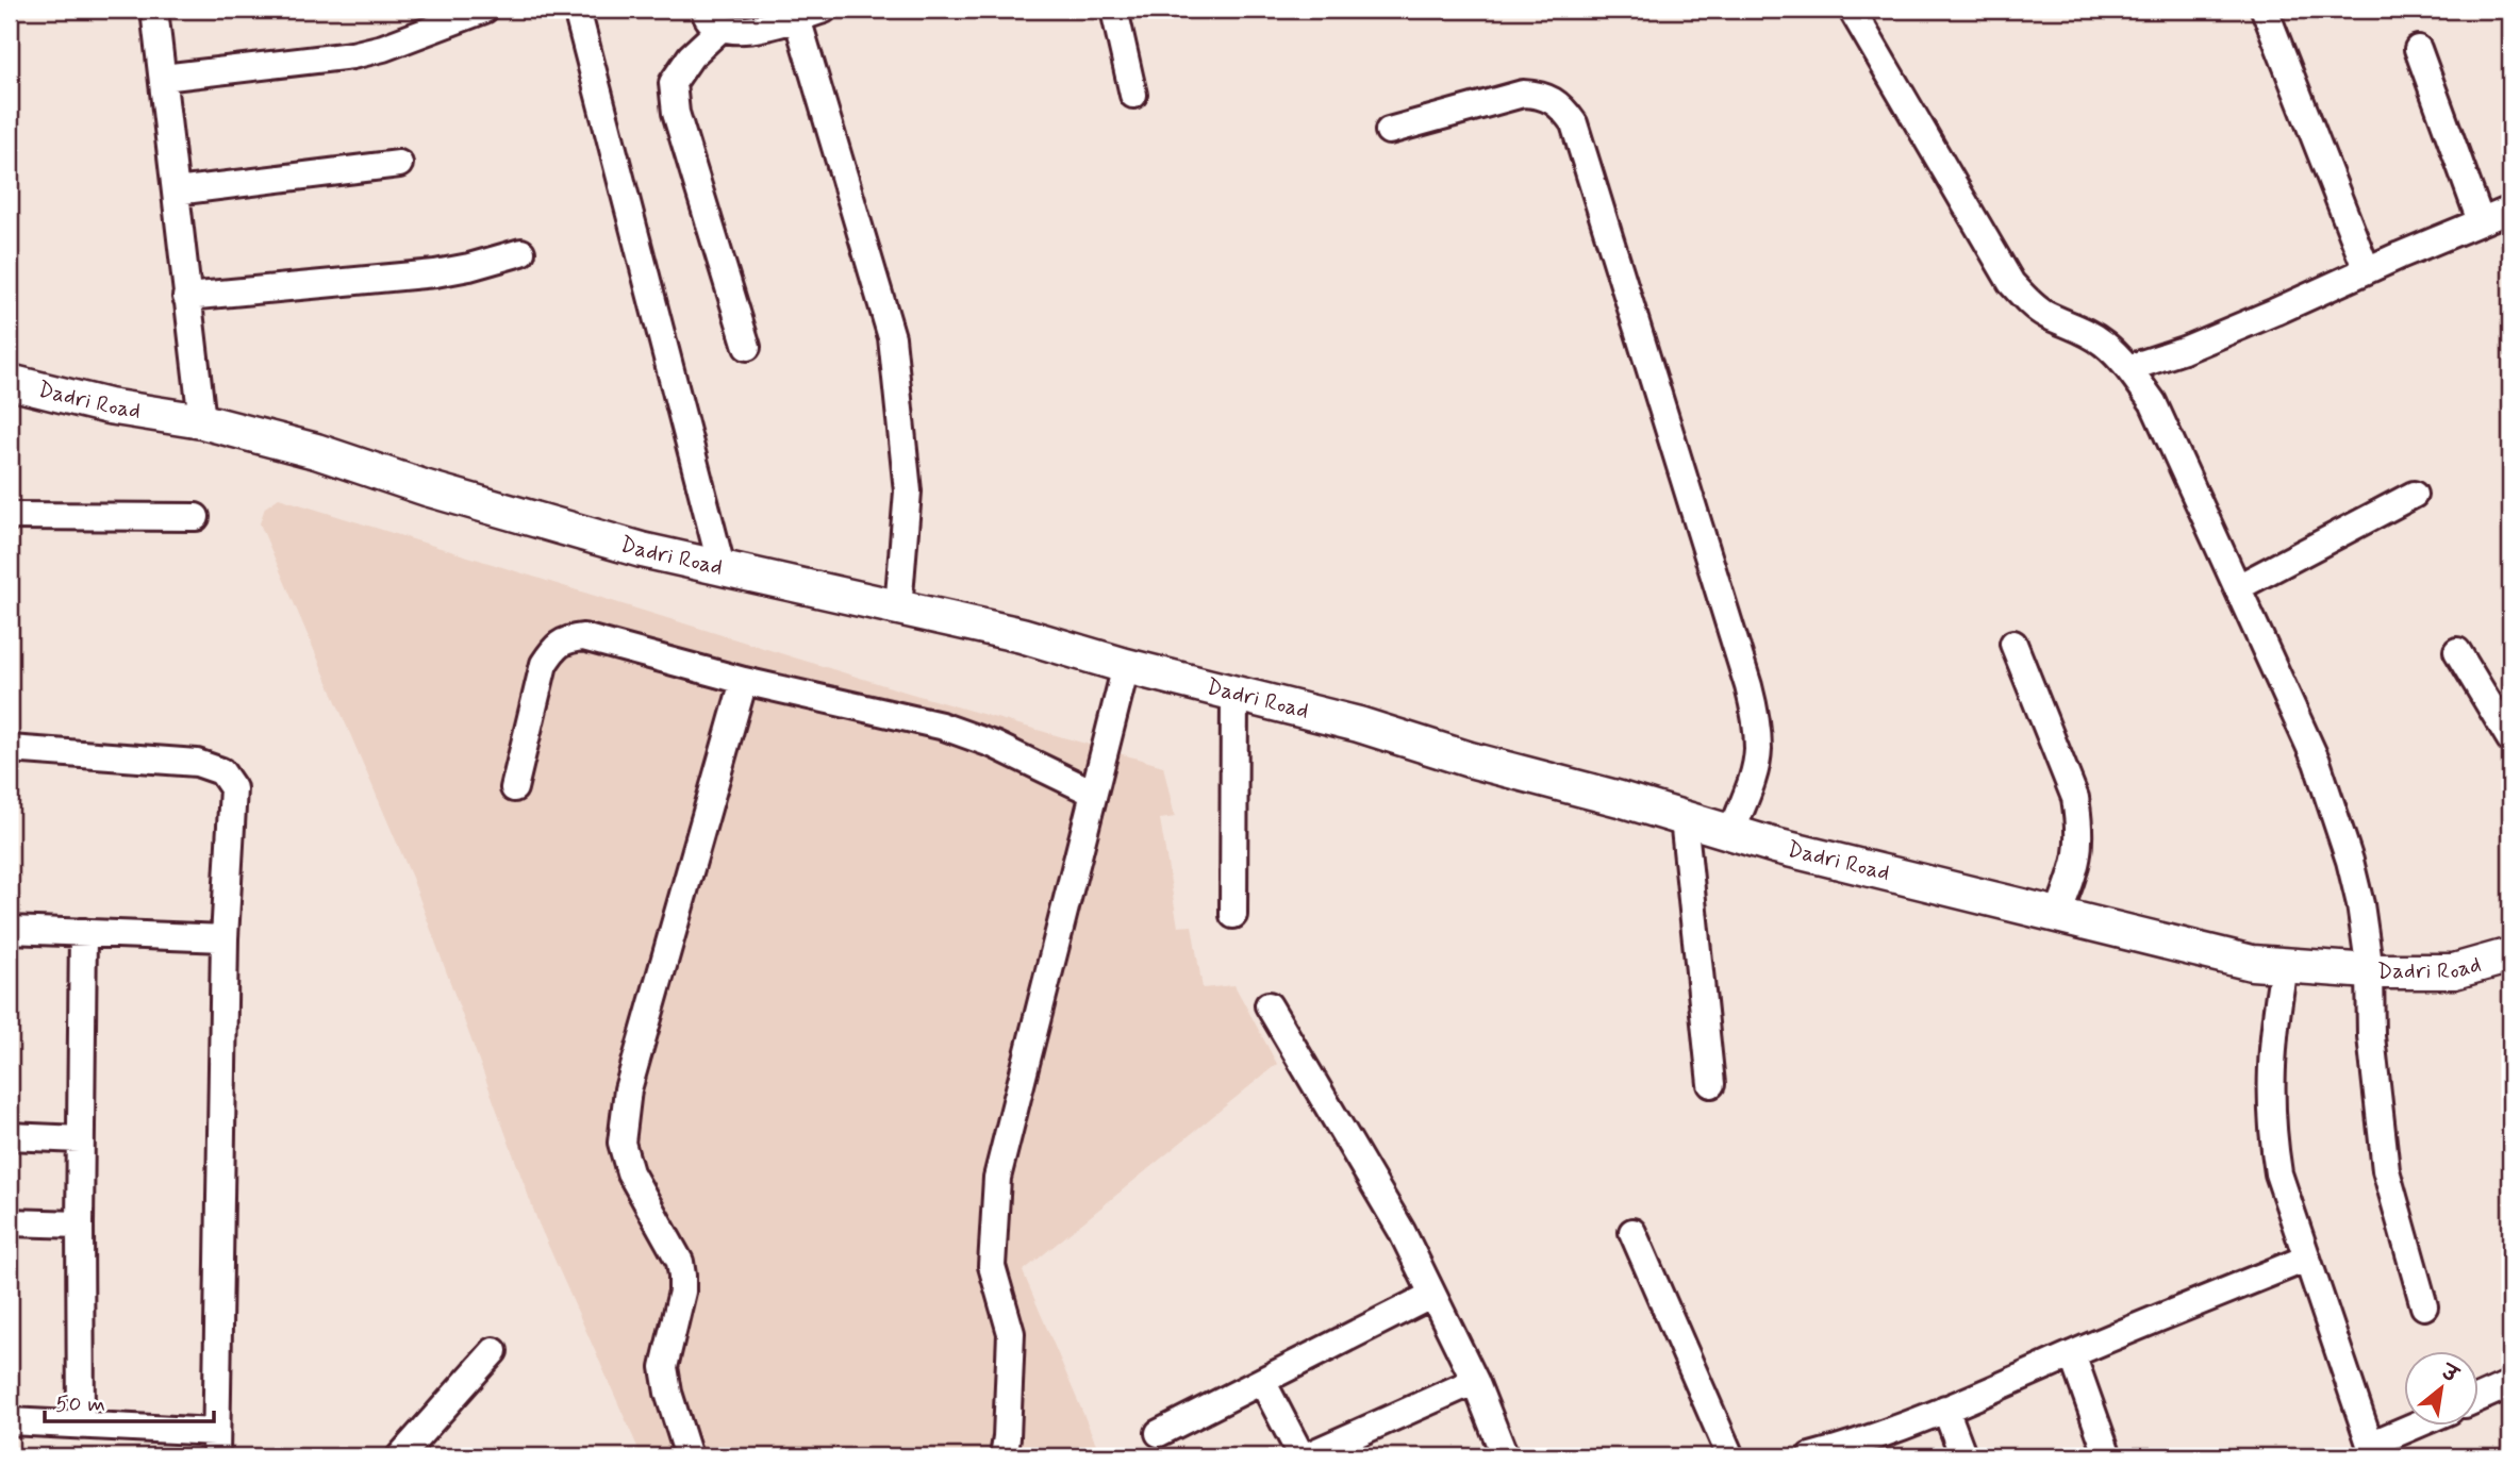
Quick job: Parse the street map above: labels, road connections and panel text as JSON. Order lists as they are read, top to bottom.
{
  "streets": {
    "main road": ["Dadri Road"]
  },
  "scale_bar": "50 m",
  "north": "top right"
}
